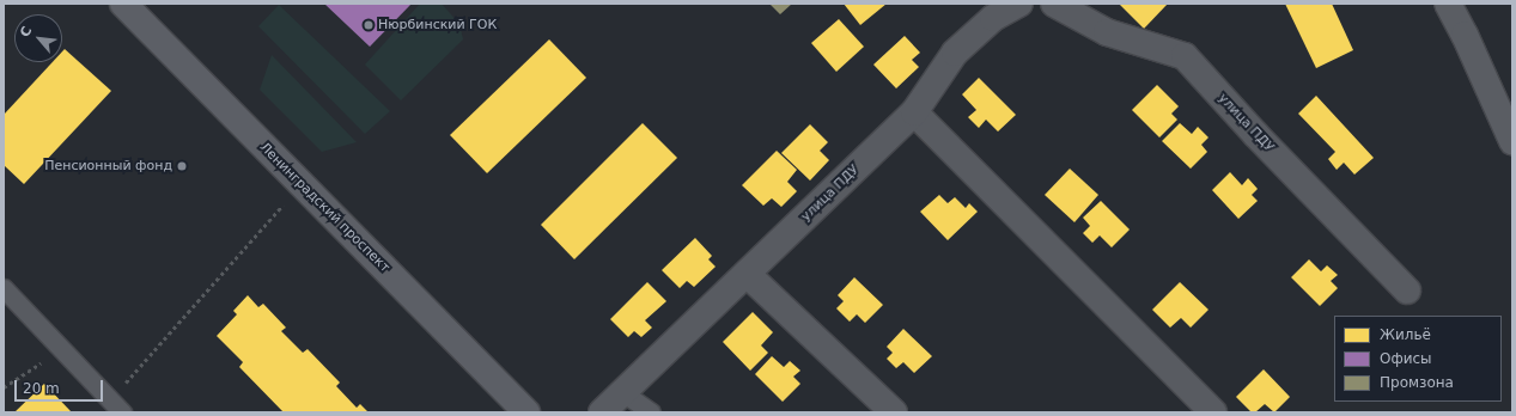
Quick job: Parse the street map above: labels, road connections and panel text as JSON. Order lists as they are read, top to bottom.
{
  "streets": {
    "main road": ["Ленинградский проспект"],
    "street": ["улица ПДУ"]
  },
  "places": ["Нюрбинский ГОК", "Пенсионный фонд"],
  "legend": ["Жильё", "Офисы", "Промзона"],
  "scale_bar": "20 m",
  "north": "top left"
}
